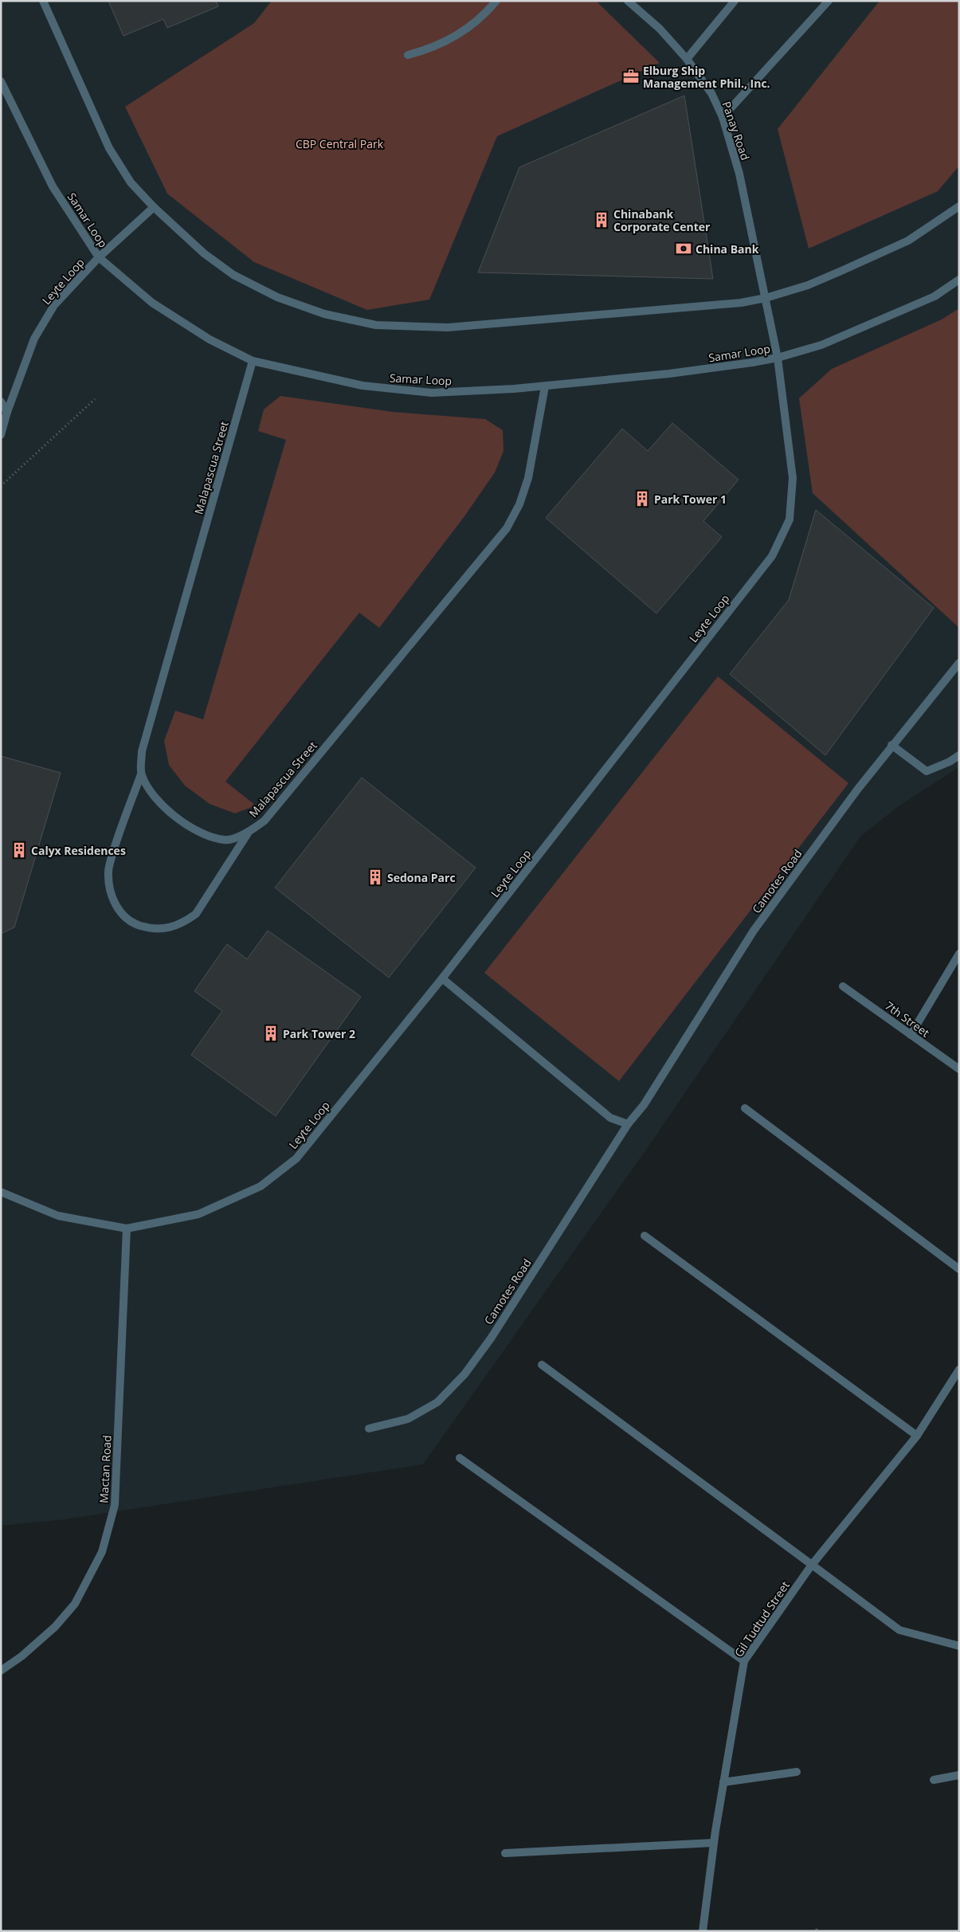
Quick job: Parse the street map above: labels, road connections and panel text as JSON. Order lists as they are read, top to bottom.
{
  "streets": {
    "street": [
      "Panay Road",
      "Samar Loop",
      "Leyte Loop",
      "Malapascua Street",
      "Camotes Road",
      "7th Street",
      "Mactan Road",
      "Gil Tudtud Street"
    ]
  },
  "crossings": [
    ["Panay Road", "Leyte Loop"],
    ["Samar Loop", "Leyte Loop"],
    ["Samar Loop", "Malapascua Street"],
    ["Leyte Loop", "Mactan Road"]
  ],
  "parks": ["CBP Central Park"],
  "places": {
    "office": ["Elburg Ship Management Phil., Inc."],
    "building": [
      "Chinabank Corporate Center",
      "Park Tower 1",
      "Calyx Residences",
      "Sedona Parc",
      "Park Tower 2"
    ],
    "bank": ["China Bank"]
  }
}
